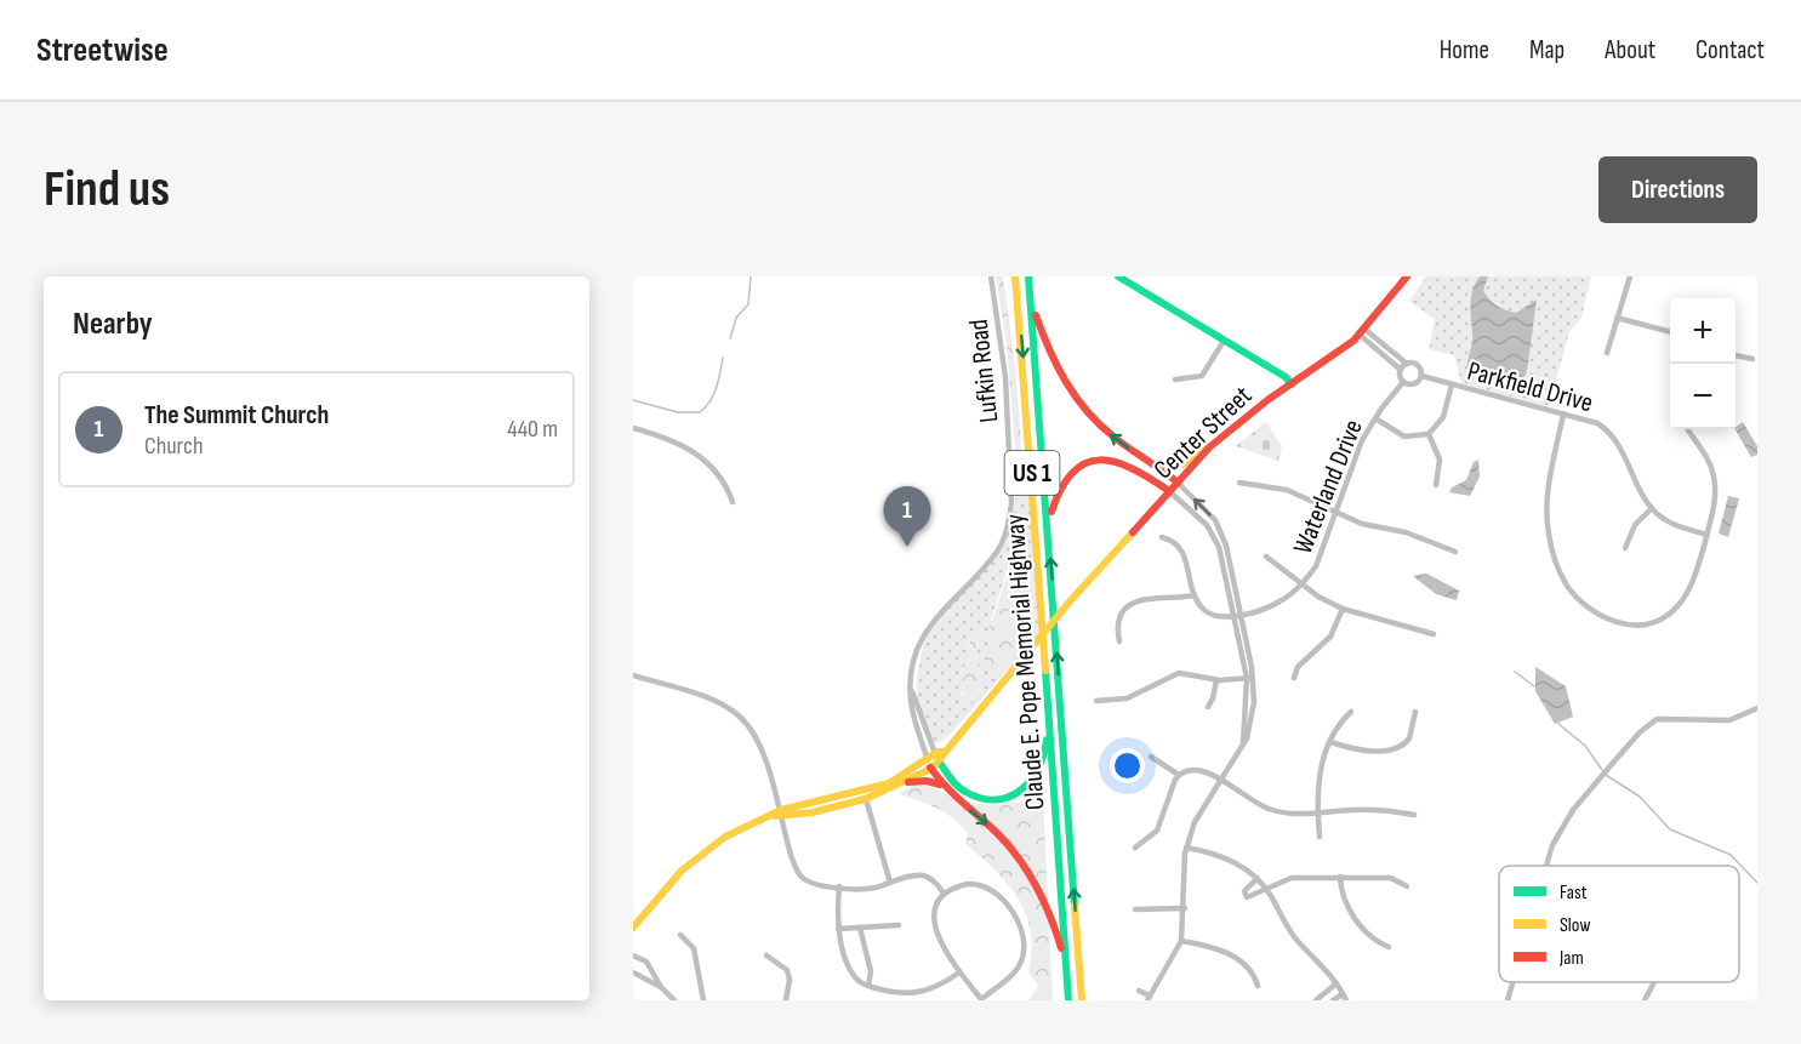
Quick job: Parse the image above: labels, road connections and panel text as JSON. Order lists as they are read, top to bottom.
{
  "streets": {
    "main road": ["Center Street", "US 1", "Claude E. Pope Memorial Highway"],
    "street": ["Lufkin Road", "Parkfield Drive", "Waterland Drive"]
  },
  "crossings": [
    ["Lufkin Road", "Center Street"],
    ["Parkfield Drive", "Center Street"],
    ["Parkfield Drive", "Waterland Drive"]
  ],
  "legend": ["Fast", "Slow", "Jam"],
  "page": {
    "header": "Streetwise",
    "nav": [
      "Home",
      "Map",
      "About",
      "Contact"
    ],
    "buttons": "Directions",
    "title": "Find us",
    "heading": "Nearby",
    "map_buttons": ["+", "−"],
    "list": [
      {
        "mark": "1",
        "name": "The Summit Church",
        "note": "Church",
        "value": "440 m"
      }
    ],
    "pins": "1"
  }
}
